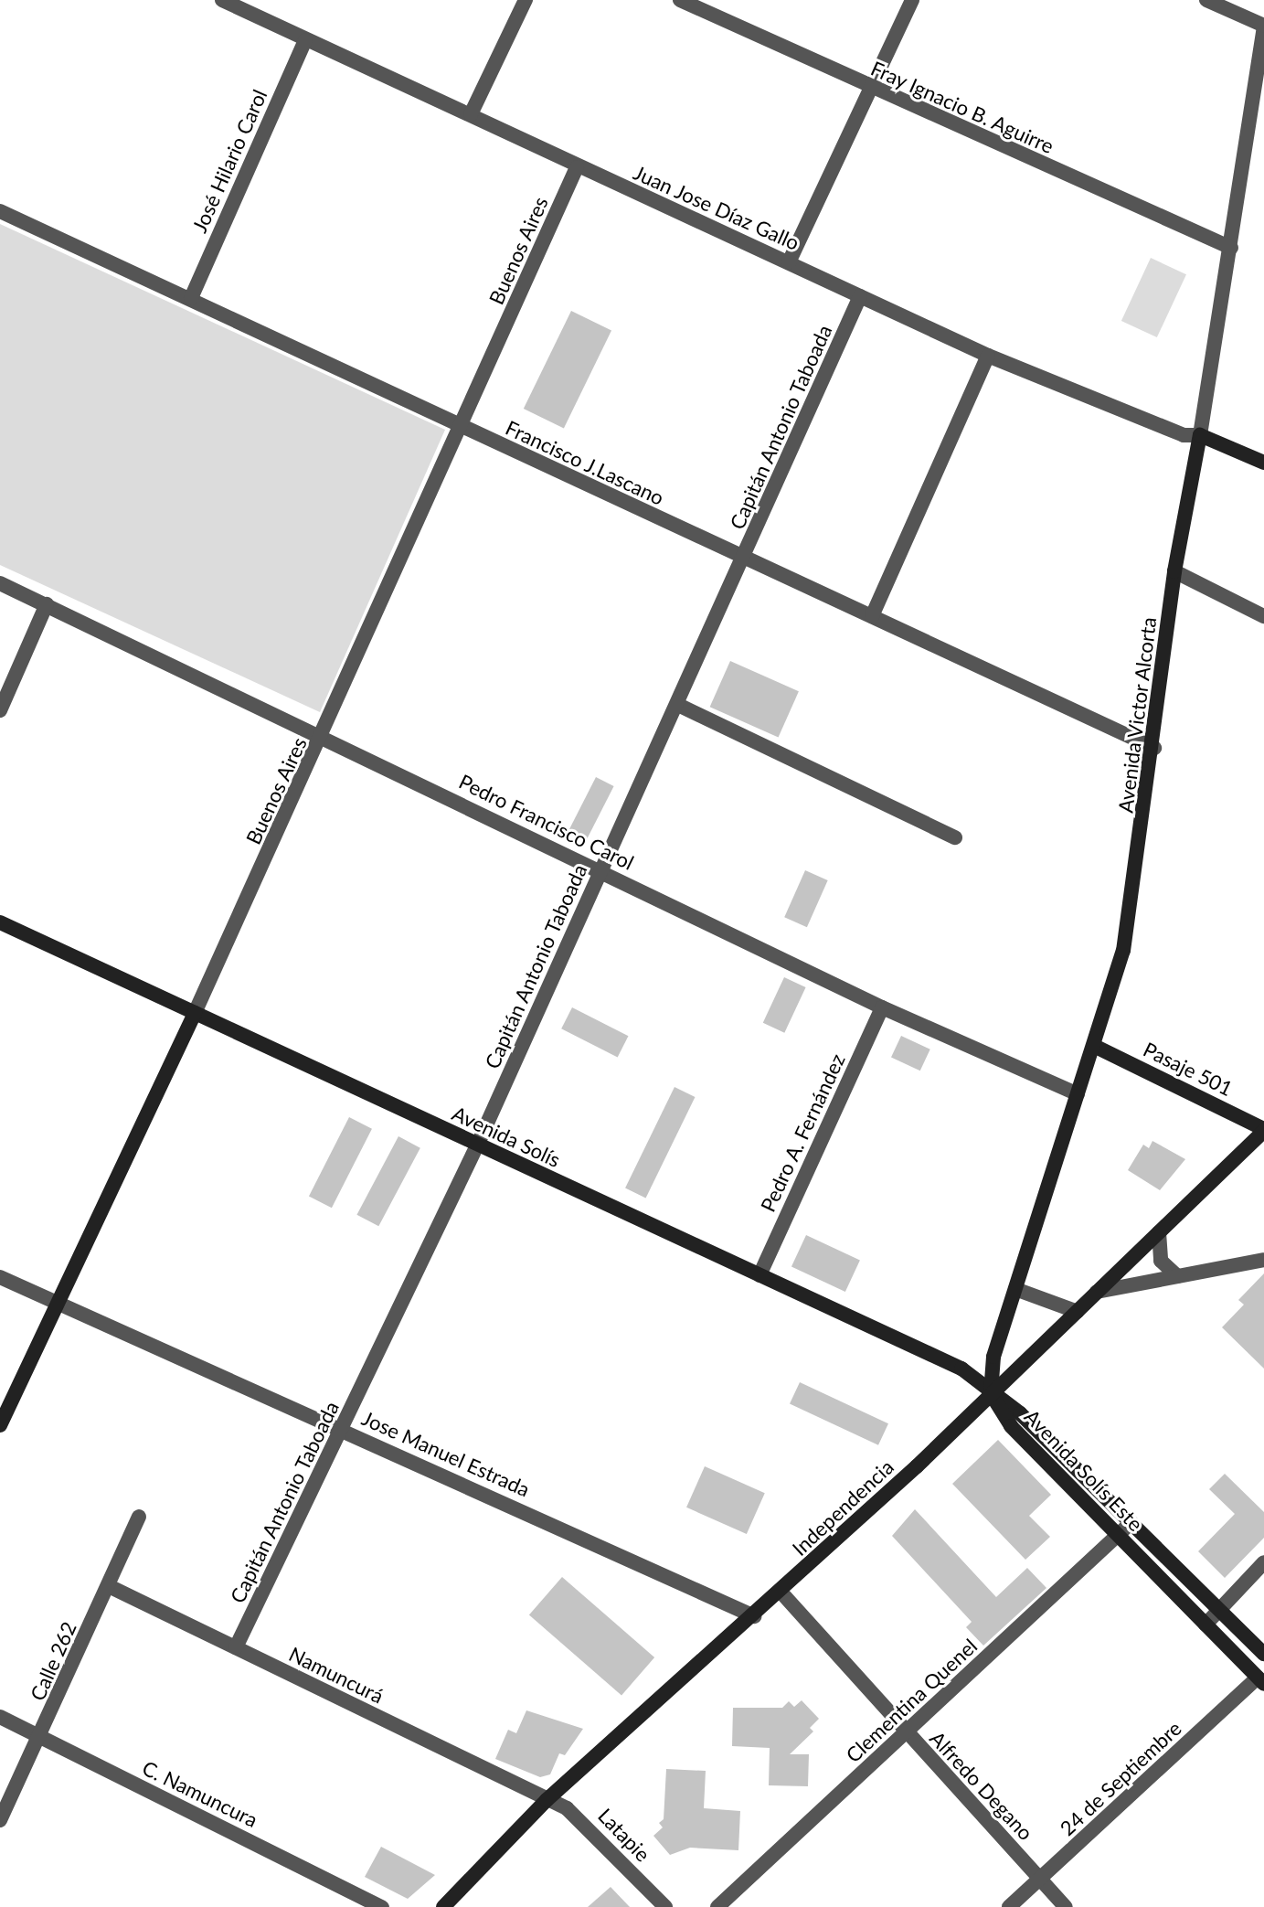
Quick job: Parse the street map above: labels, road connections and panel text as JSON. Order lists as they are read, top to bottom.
{
  "streets": {
    "main road": [
      "Buenos Aires",
      "Avenida Victor Alcorta",
      "Pasaje 501",
      "Avenida Solís",
      "Avenida Solís Este",
      "Independencia"
    ],
    "street": [
      "Fray Ignacio B. Aguirre",
      "José Hilario Carol",
      "Juan Jose Díaz Gallo",
      "Capitán Antonio Taboada",
      "Francisco J.Lascano",
      "Pedro Francisco Carol",
      "Pedro A. Fernández",
      "Jose Manuel Estrada",
      "Calle 262",
      "Namuncurá",
      "Clementina Quenel",
      "24 de Septiembre",
      "Alfredo Degano",
      "C. Namuncura",
      "Latapie"
    ]
  },
  "crossings": [
    ["Fray Ignacio B. Aguirre", "Avenida Victor Alcorta"],
    ["José Hilario Carol", "Juan Jose Díaz Gallo"],
    ["José Hilario Carol", "Francisco J.Lascano"],
    ["Juan Jose Díaz Gallo", "Buenos Aires"],
    ["Juan Jose Díaz Gallo", "Capitán Antonio Taboada"],
    ["Juan Jose Díaz Gallo", "Avenida Victor Alcorta"],
    ["Buenos Aires", "Francisco J.Lascano"],
    ["Buenos Aires", "Pedro Francisco Carol"],
    ["Buenos Aires", "Avenida Solís"],
    ["Buenos Aires", "Jose Manuel Estrada"],
    ["Capitán Antonio Taboada", "Francisco J.Lascano"],
    ["Capitán Antonio Taboada", "Pedro Francisco Carol"],
    ["Capitán Antonio Taboada", "Avenida Solís"],
    ["Capitán Antonio Taboada", "Jose Manuel Estrada"],
    ["Capitán Antonio Taboada", "Namuncurá"],
    ["Francisco J.Lascano", "Avenida Victor Alcorta"],
    ["Avenida Victor Alcorta", "Pedro Francisco Carol"],
    ["Avenida Victor Alcorta", "Pasaje 501"],
    ["Avenida Victor Alcorta", "Avenida Solís"],
    ["Avenida Victor Alcorta", "Avenida Solís Este"],
    ["Avenida Victor Alcorta", "Independencia"],
    ["Pedro Francisco Carol", "Pedro A. Fernández"],
    ["Pasaje 501", "Independencia"],
    ["Pedro A. Fernández", "Avenida Solís"],
    ["Avenida Solís", "Avenida Solís Este"],
    ["Avenida Solís", "Independencia"],
    ["Jose Manuel Estrada", "Independencia"],
    ["Avenida Solís Este", "Independencia"],
    ["Avenida Solís Este", "Clementina Quenel"],
    ["Avenida Solís Este", "24 de Septiembre"],
    ["Independencia", "Namuncurá"],
    ["Independencia", "Alfredo Degano"],
    ["Independencia", "Latapie"],
    ["Calle 262", "Namuncurá"],
    ["Calle 262", "C. Namuncura"],
    ["Namuncurá", "Latapie"],
    ["Clementina Quenel", "Alfredo Degano"],
    ["24 de Septiembre", "Alfredo Degano"]
  ]
}
